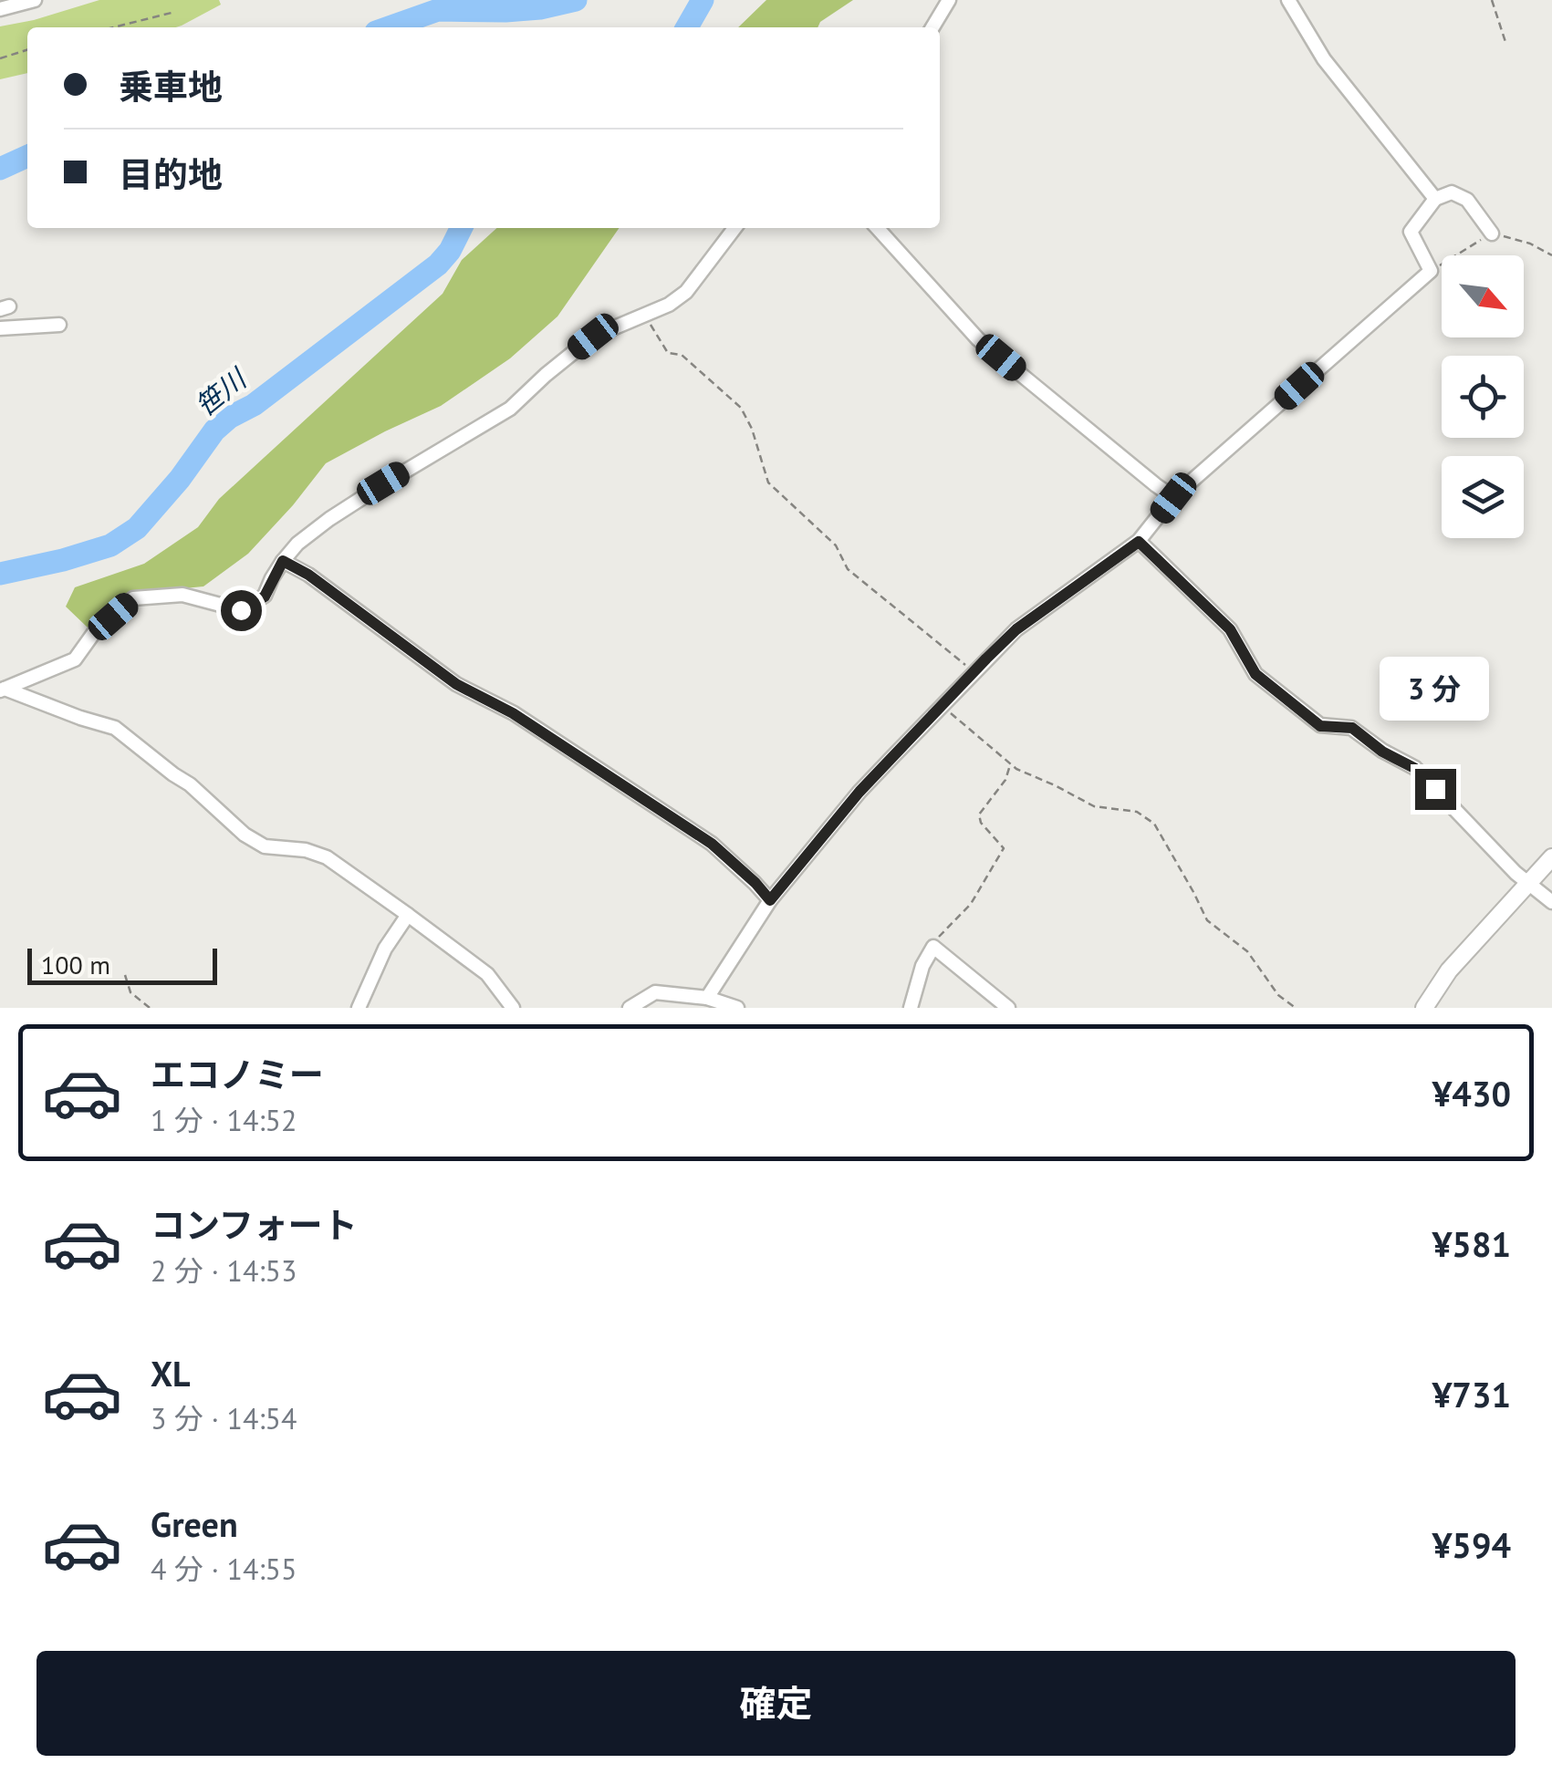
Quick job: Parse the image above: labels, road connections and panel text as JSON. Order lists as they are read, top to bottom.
{
  "water": ["笹川"],
  "scale_bar": "100 m",
  "north": "bottom right",
  "page": {
    "banner": ["乗車地", "目的地"],
    "bubble": "3 分",
    "scale": "100 m",
    "list": [
      {
        "name": "エコノミー",
        "note": "1 分 · 14:52",
        "value": "¥430"
      },
      {
        "name": "コンフォート",
        "note": "2 分 · 14:53",
        "value": "¥581"
      },
      {
        "name": "XL",
        "note": "3 分 · 14:54",
        "value": "¥731"
      },
      {
        "name": "Green",
        "note": "4 分 · 14:55",
        "value": "¥594"
      }
    ],
    "buttons": "確定"
  }
}
